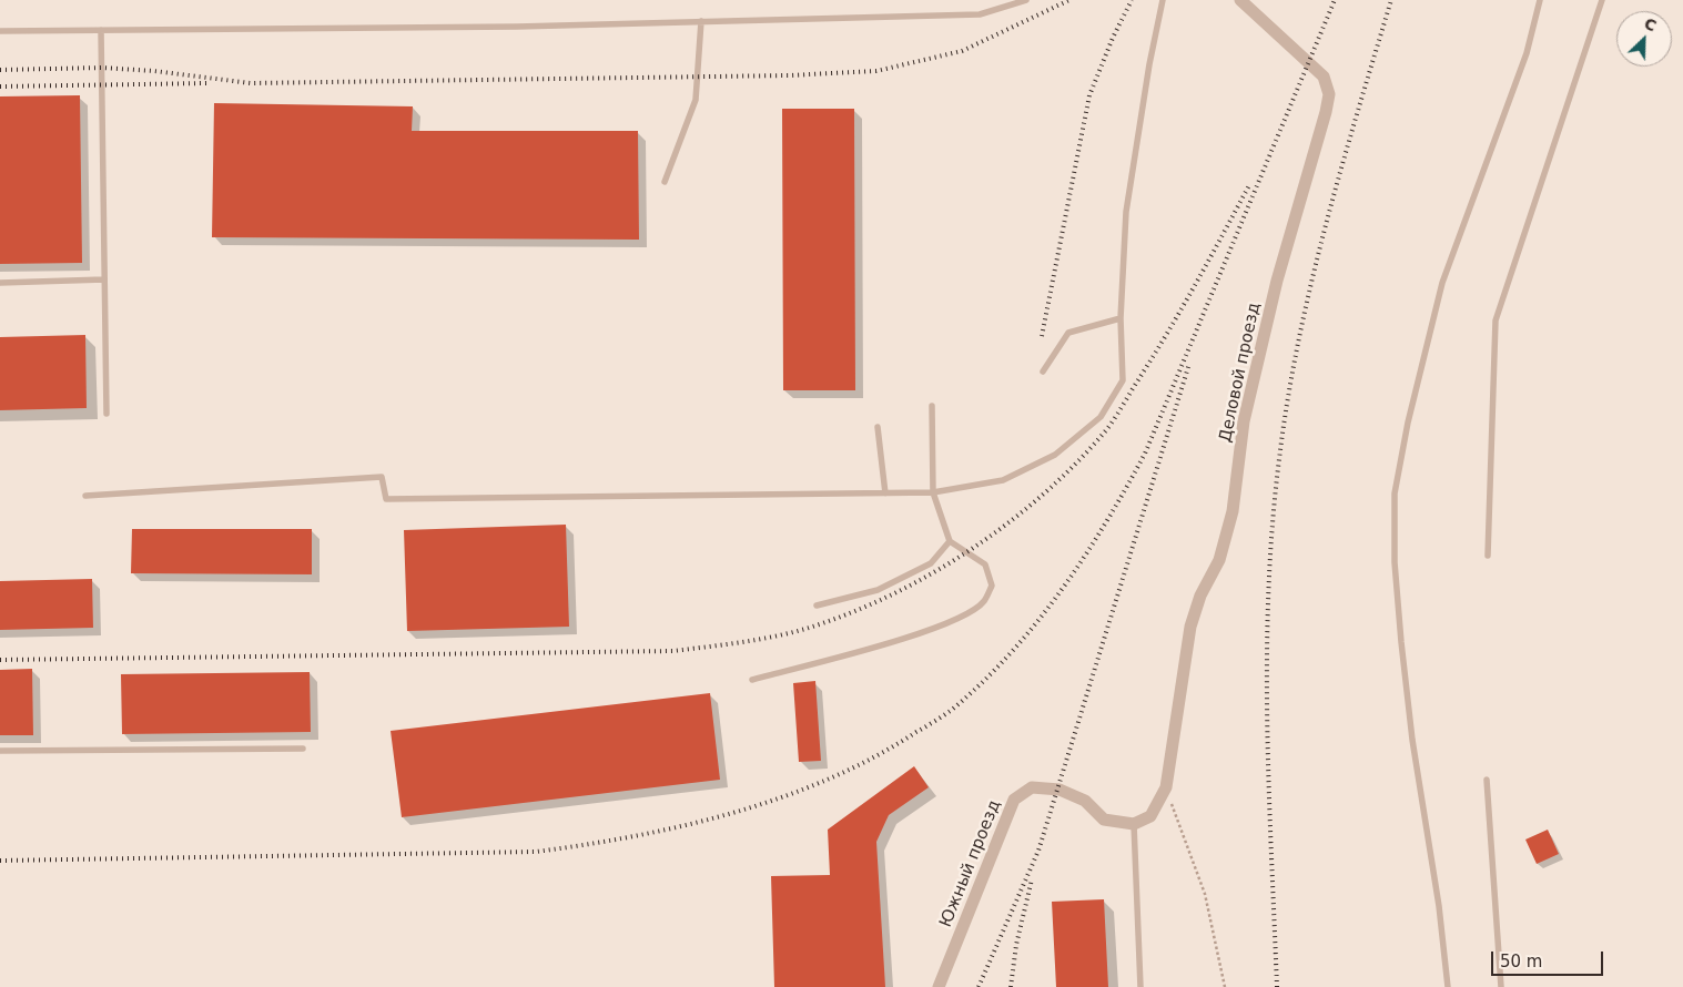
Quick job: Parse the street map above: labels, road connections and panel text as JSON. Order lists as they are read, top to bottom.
{
  "streets": {
    "street": ["Деловой проезд", "Южный проезд"]
  },
  "scale_bar": "50 m",
  "north": "top right"
}
